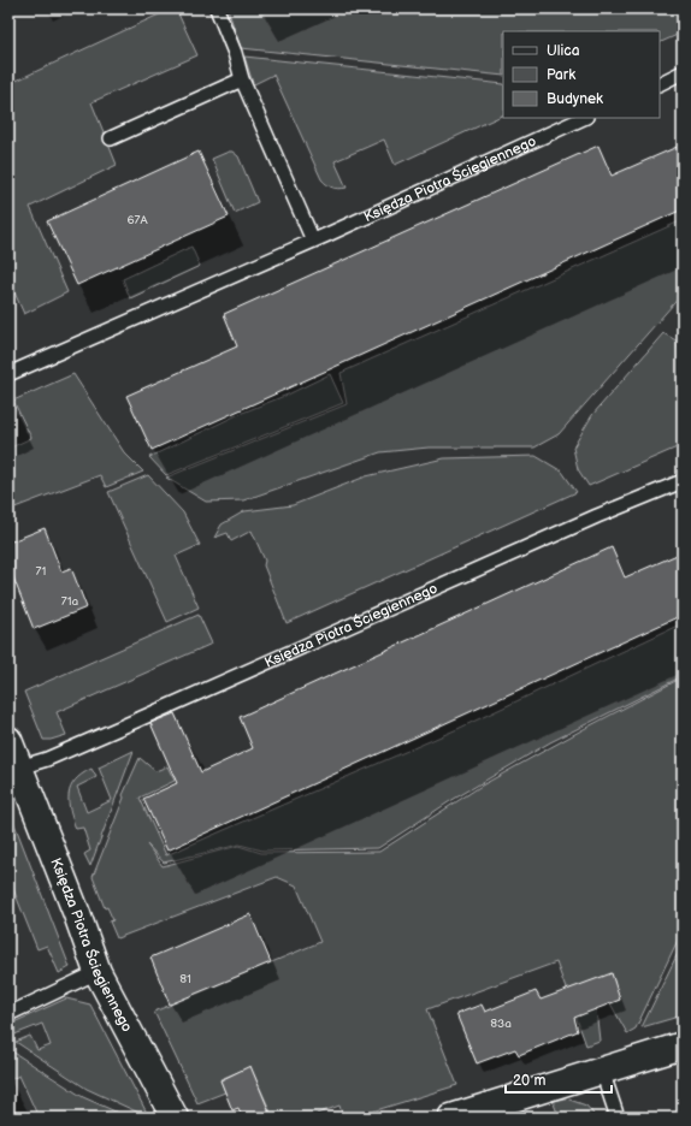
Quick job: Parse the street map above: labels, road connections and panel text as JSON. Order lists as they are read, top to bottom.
{
  "streets": {
    "street": ["Księdza Piotra Ściegiennego"]
  },
  "house_numbers": [
    "67A",
    "71",
    "71a",
    "81",
    "83a"
  ],
  "legend": ["Ulica", "Park", "Budynek"],
  "scale_bar": "20 m"
}
